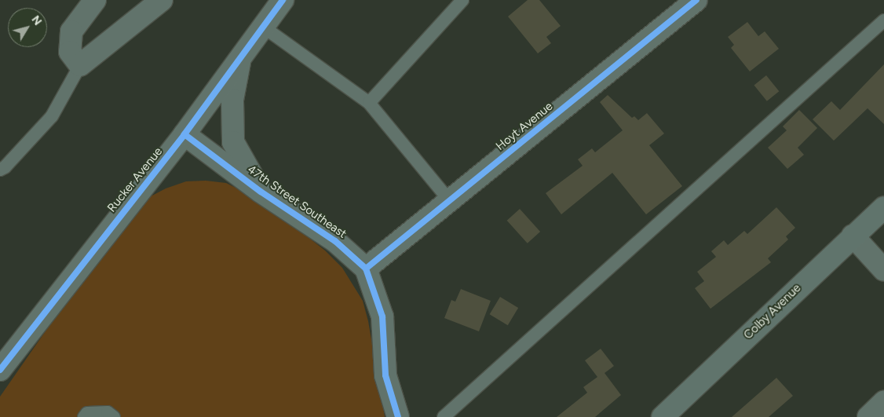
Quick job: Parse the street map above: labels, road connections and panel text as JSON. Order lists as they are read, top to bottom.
{
  "streets": {
    "main road": ["Colby Avenue"],
    "street": ["Hoyt Avenue", "Rucker Avenue", "47th Street Southeast"]
  },
  "crossings": [
    ["Hoyt Avenue", "47th Street Southeast"],
    ["Rucker Avenue", "47th Street Southeast"]
  ],
  "north": "top right"
}
